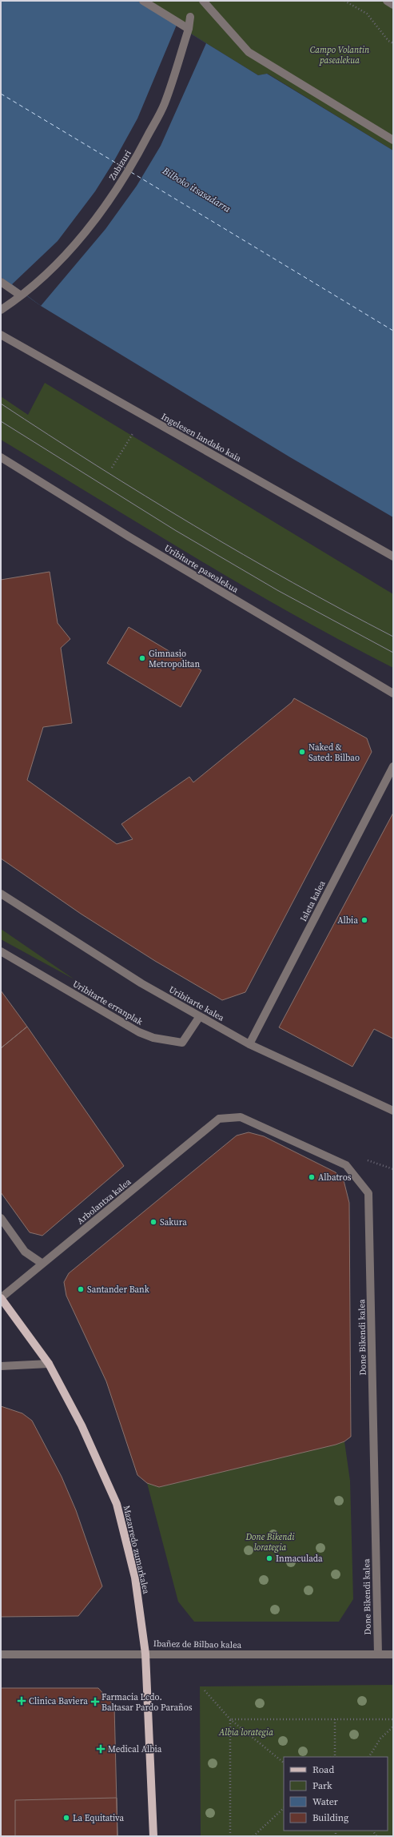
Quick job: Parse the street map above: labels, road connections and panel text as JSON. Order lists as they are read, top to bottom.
{
  "streets": {
    "main road": ["Mazarredo zumarkalea"],
    "street": [
      "Zubizuri",
      "Ingelesen landako kaia",
      "Uribitarte pasealekua",
      "Isleta kalea",
      "Uribitarte erranplak",
      "Uribitarte kalea",
      "Arbolantxa kalea",
      "Done Bikendi kalea",
      "Ibañez de Bilbao kalea"
    ]
  },
  "crossings": [
    ["Isleta kalea", "Uribitarte kalea"],
    ["Uribitarte erranplak", "Uribitarte kalea"],
    ["Arbolantxa kalea", "Done Bikendi kalea"],
    ["Arbolantxa kalea", "Mazarredo zumarkalea"],
    ["Done Bikendi kalea", "Ibañez de Bilbao kalea"],
    ["Mazarredo zumarkalea", "Ibañez de Bilbao kalea"]
  ],
  "water": ["Bilboko itsasadarra"],
  "parks": ["Campo Volantin pasealekua", "Done Bikendi lorategia", "Albia lorategia"],
  "places": {
    "other": [
      "Gimnasio Metropolitan",
      "Naked & Sated: Bilbao",
      "Albia",
      "Albatros",
      "Sakura",
      "Santander Bank",
      "Inmaculada",
      "La Equitativa"
    ],
    "health": ["Clinica Baviera", "Farmacia Lcdo. Baltasar Pardo Paraños", "Medical Albia"]
  },
  "legend": [
    "Road",
    "Park",
    "Water",
    "Building"
  ]
}
